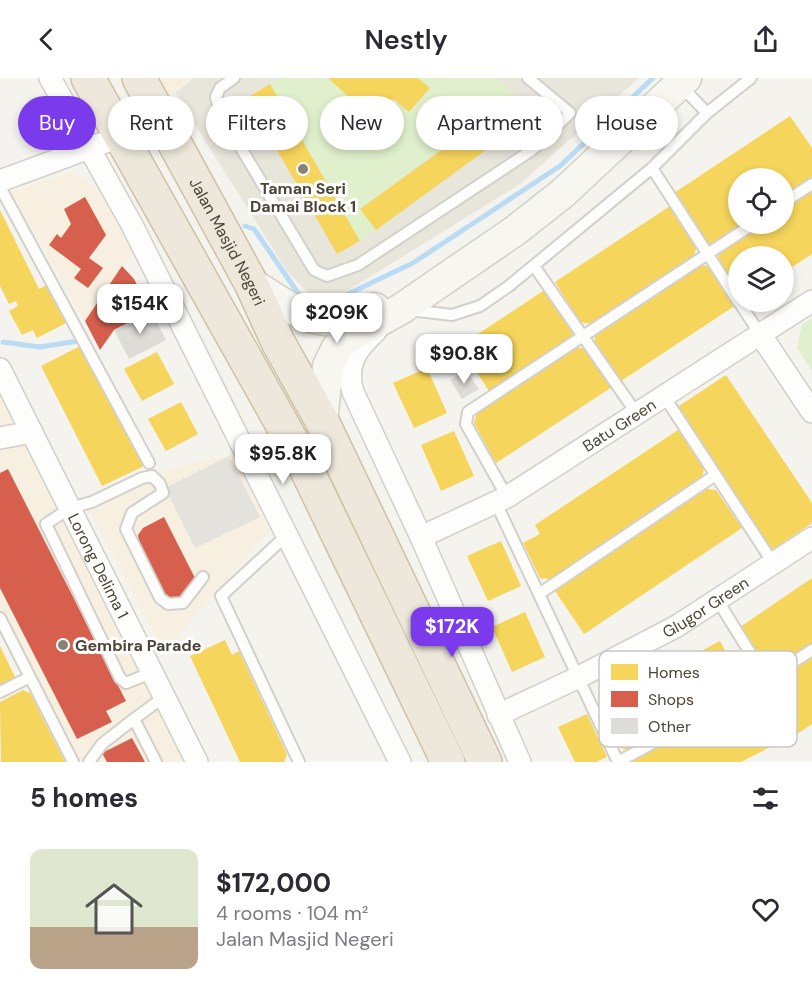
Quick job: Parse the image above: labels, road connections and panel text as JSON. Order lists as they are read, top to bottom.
{
  "streets": {
    "highway": ["Jalan Masjid Negeri"],
    "street": ["Batu Green", "Lorong Delima 1", "Glugor Green"]
  },
  "places": ["Taman Seri Damai Block 1", "Gembira Parade"],
  "legend": ["Homes", "Shops", "Other"],
  "page": {
    "header": "Nestly",
    "chip": [
      "Buy",
      "Rent",
      "Filters",
      "New",
      "Apartment",
      "House"
    ],
    "price": [
      "$154K",
      "$209K",
      "$90.8K",
      "$95.8K",
      "$172K"
    ],
    "heading": "5 homes",
    "list": [
      {
        "name": "$172,000",
        "note": "4 rooms · 104 m² · Jalan Masjid Negeri"
      }
    ]
  }
}
